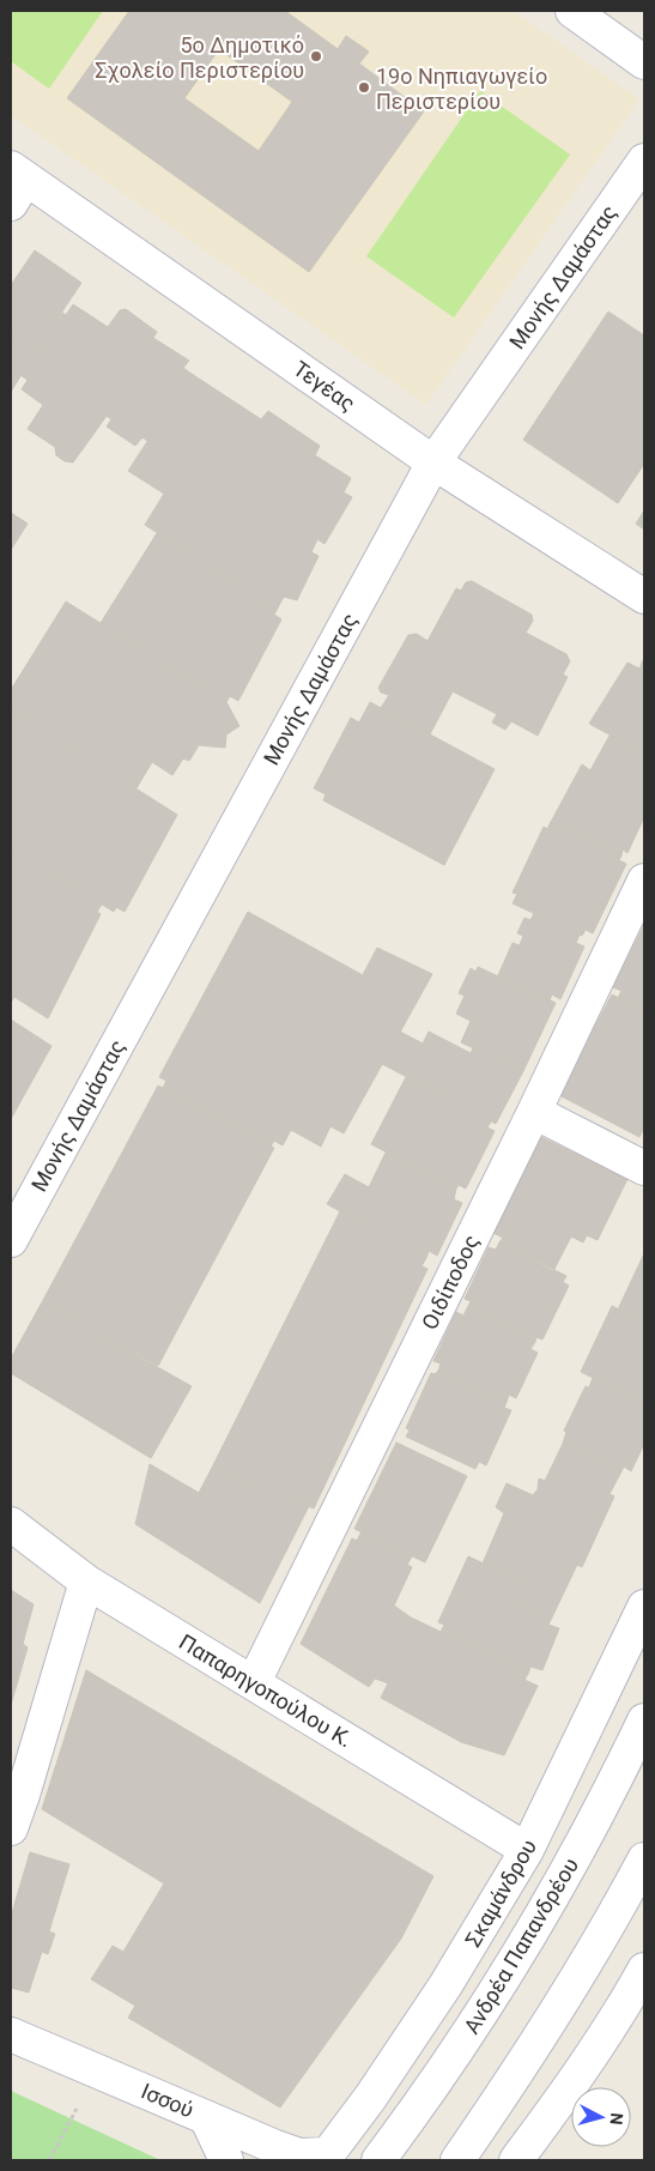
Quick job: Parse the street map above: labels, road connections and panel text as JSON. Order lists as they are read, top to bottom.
{
  "streets": {
    "street": [
      "Μονής Δαμάστας",
      "Τεγέας",
      "Οιδίποδος",
      "Παπαρηγοπούλου Κ.",
      "Σκαμάνδρου",
      "Ανδρέα Παπανδρέου",
      "Ισσού"
    ]
  },
  "crossings": [
    ["Μονής Δαμάστας", "Τεγέας"],
    ["Οιδίποδος", "Παπαρηγοπούλου Κ."],
    ["Παπαρηγοπούλου Κ.", "Σκαμάνδρου"],
    ["Σκαμάνδρου", "Ισσού"]
  ],
  "places": ["5ο Δημοτικό Σχολείο Περιστερίου", "19ο Νηπιαγωγείο Περιστερίου"],
  "north": "right"
}
